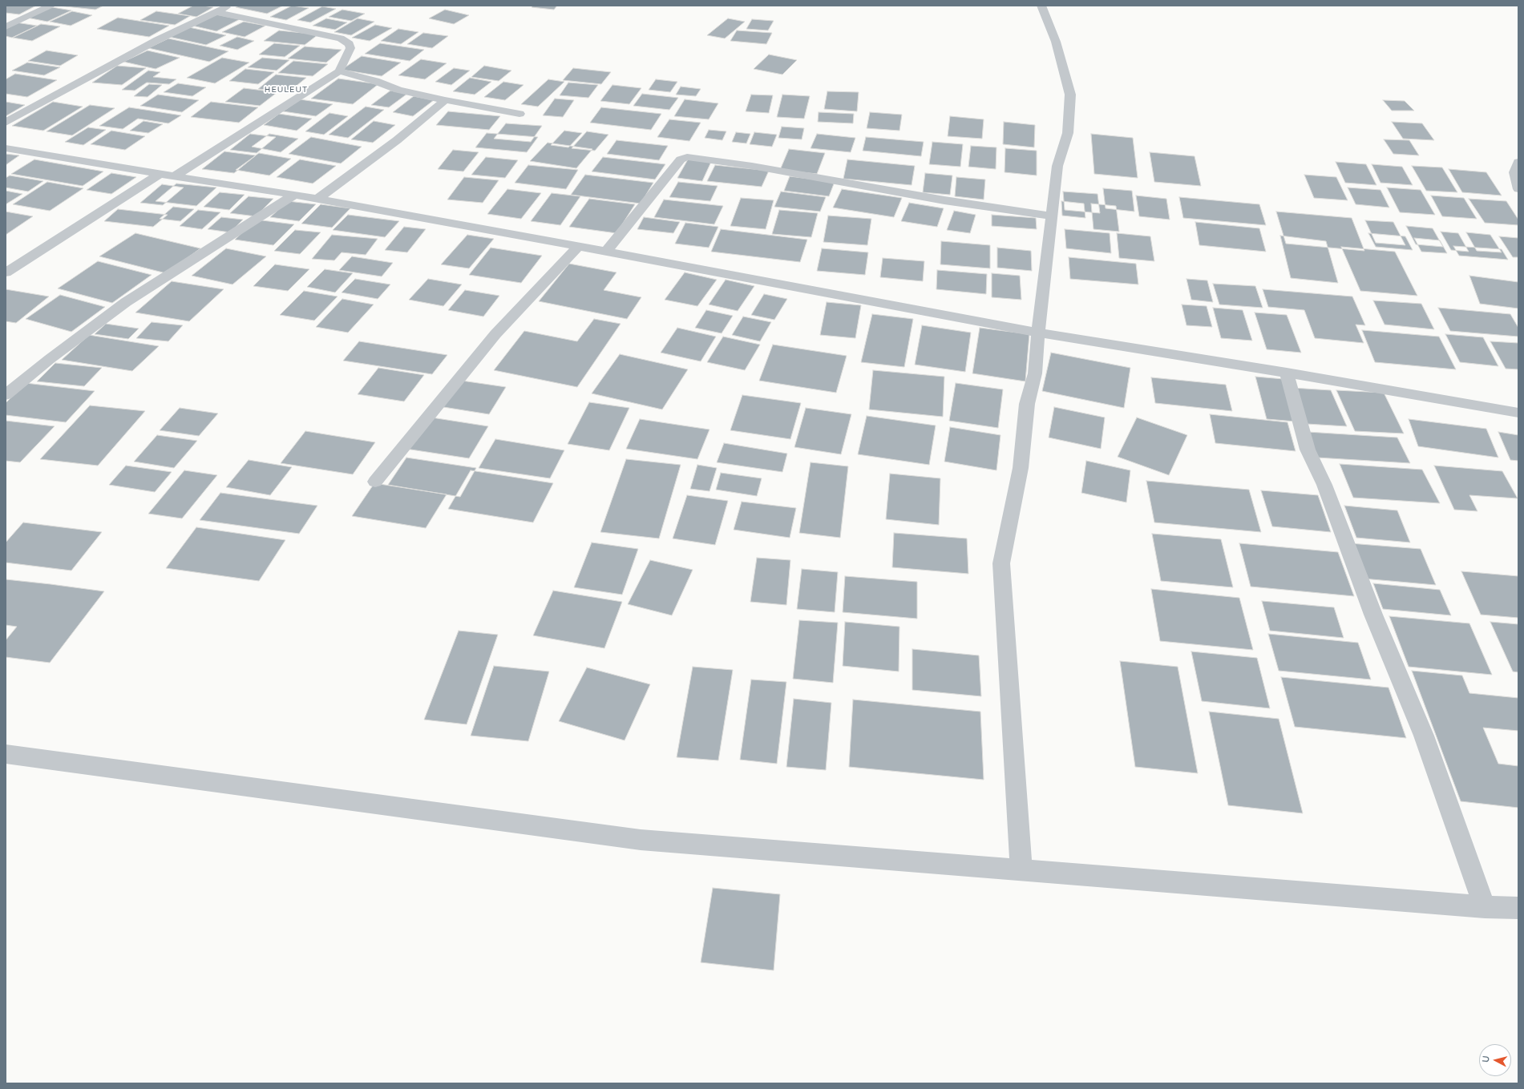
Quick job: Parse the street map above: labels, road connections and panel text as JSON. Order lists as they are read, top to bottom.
{
  "districts": ["HEULEUT"],
  "north": "left"
}
